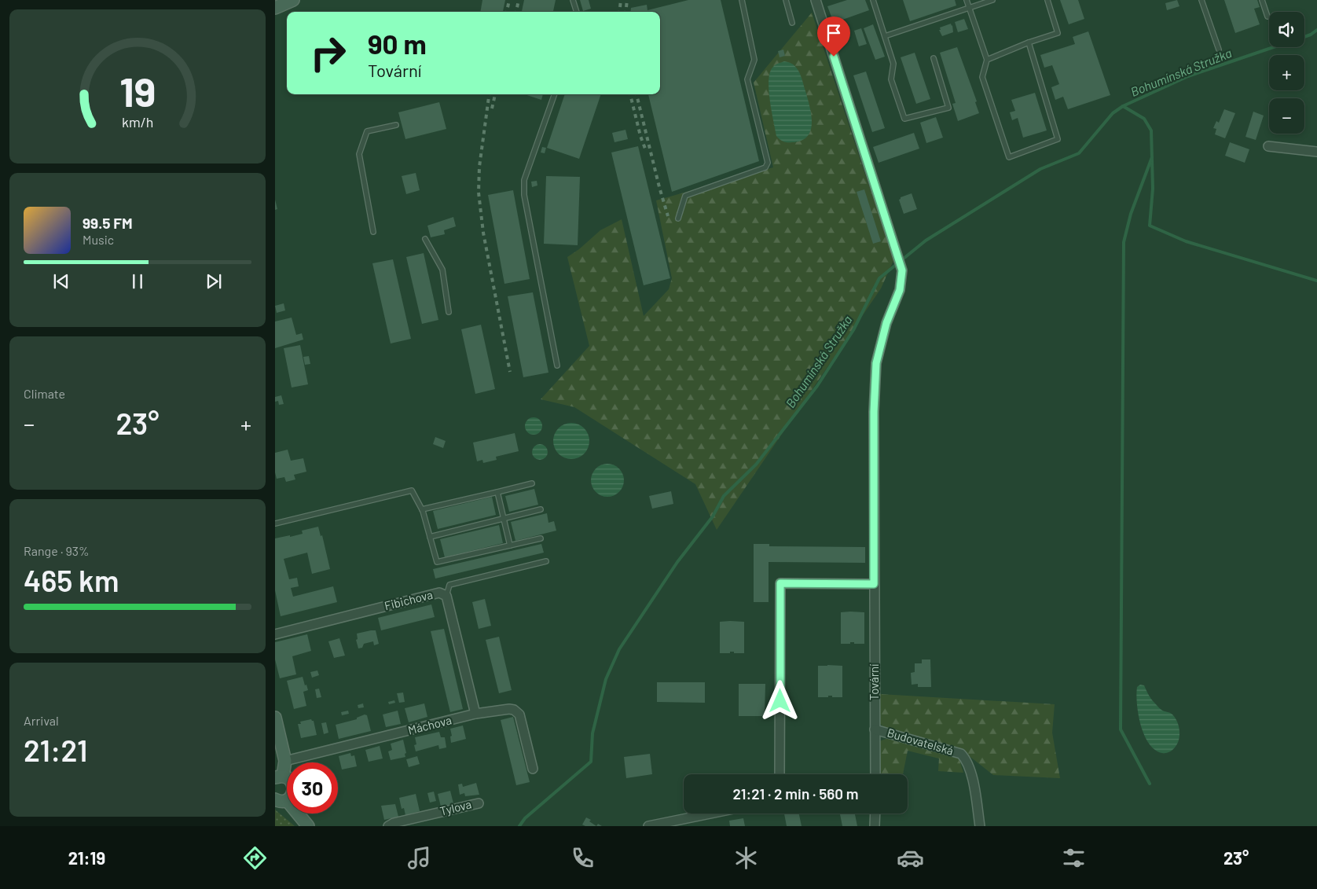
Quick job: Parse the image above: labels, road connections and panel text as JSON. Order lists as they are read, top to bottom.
{
  "streets": {
    "street": [
      "Fibichova",
      "Tovární",
      "Máchova",
      "Budovatelská",
      "Tylova"
    ]
  },
  "crossings": [
    ["Fibichova", "Máchova"],
    ["Tovární", "Budovatelská"]
  ],
  "water": ["Bohumínská Stružka"],
  "page": {
    "map_buttons": ["+", "−"],
    "turn": ["90 m", "Tovární"],
    "song": ["99.5 FM", "Music"],
    "tile": [
      "Climate",
      ["Range · 93%", "465 km"],
      ["Arrival", "21:21"]
    ],
    "heat": ["−", "23°", "+"],
    "limit": "30",
    "trip": "21:21 · 2 min · 560 m",
    "tabs": ["21:19", "23°"],
    "gauge": ["19", "km/h"]
  }
}
